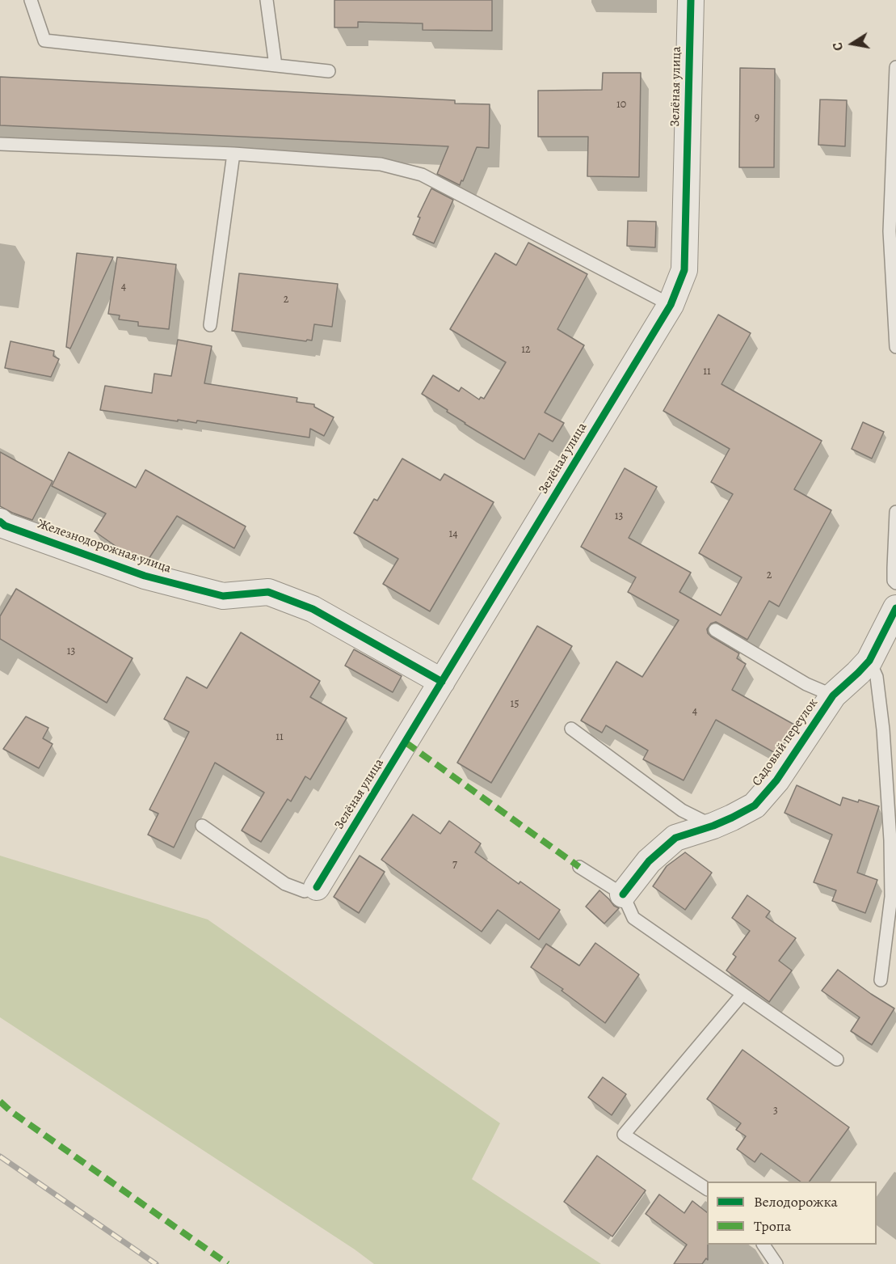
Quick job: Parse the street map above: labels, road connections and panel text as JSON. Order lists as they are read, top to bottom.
{
  "streets": {
    "street": ["Зелёная улица", "Железнодорожная улица", "Садовый переулок"]
  },
  "crossings": [
    ["Зелёная улица", "Железнодорожная улица"]
  ],
  "house_numbers": [
    "10",
    "9",
    "4",
    "2",
    "12",
    "11",
    "13",
    "14",
    "2",
    "13",
    "15",
    "4",
    "11",
    "7",
    "3"
  ],
  "legend": ["Велодорожка", "Тропа"],
  "north": "left"
}
